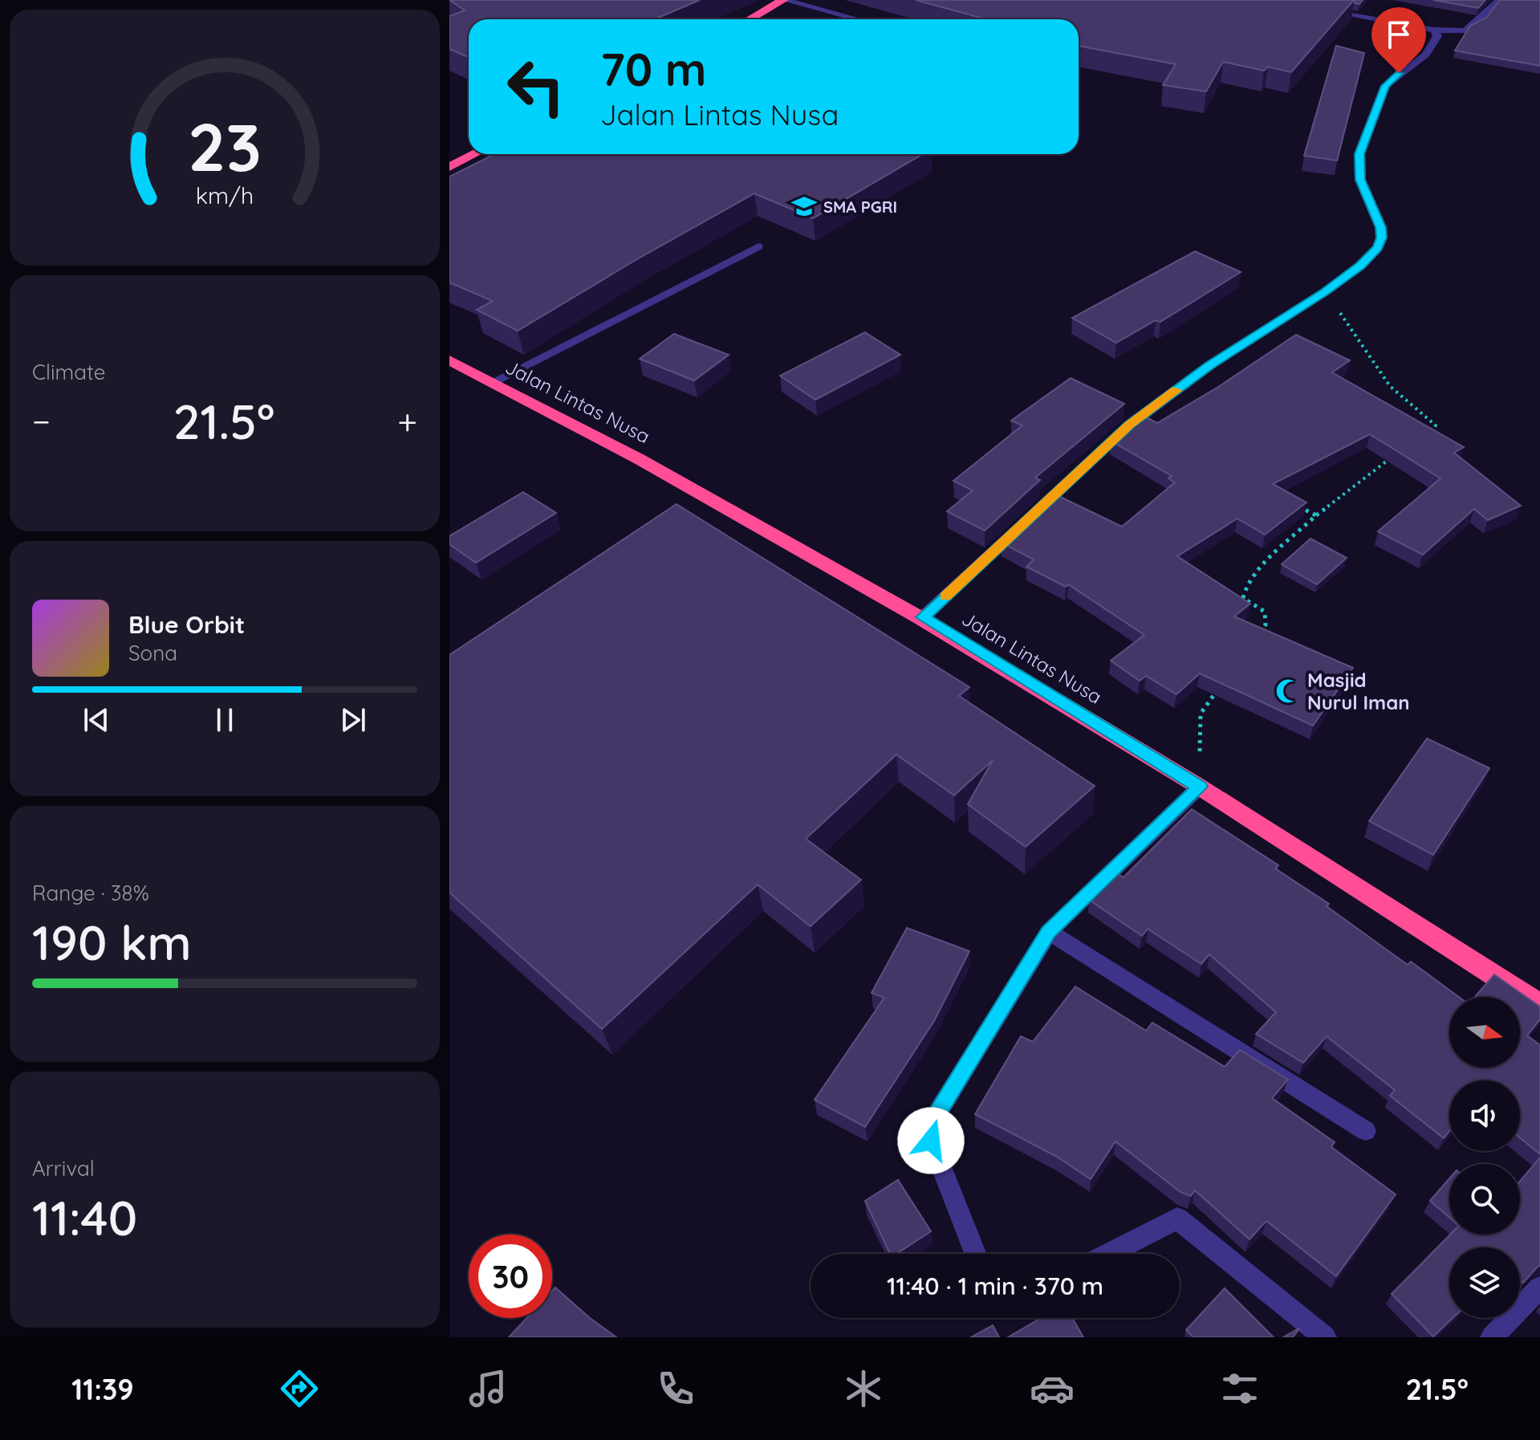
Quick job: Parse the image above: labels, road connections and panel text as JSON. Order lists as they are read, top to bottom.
{
  "streets": {
    "highway": ["Jalan Lintas Nusa"]
  },
  "places": {
    "school or university": ["SMA PGRI"],
    "mosque": ["Masjid Nurul Iman"]
  },
  "north": "right",
  "page": {
    "turn": ["70 m", "Jalan Lintas Nusa"],
    "tile": [
      "Climate",
      ["Range · 38%", "190 km"],
      ["Arrival", "11:40"]
    ],
    "heat": ["−", "21.5°", "+"],
    "song": ["Blue Orbit", "Sona"],
    "limit": "30",
    "trip": "11:40 · 1 min · 370 m",
    "tabs": ["11:39", "21.5°"],
    "gauge": ["23", "km/h"]
  }
}
